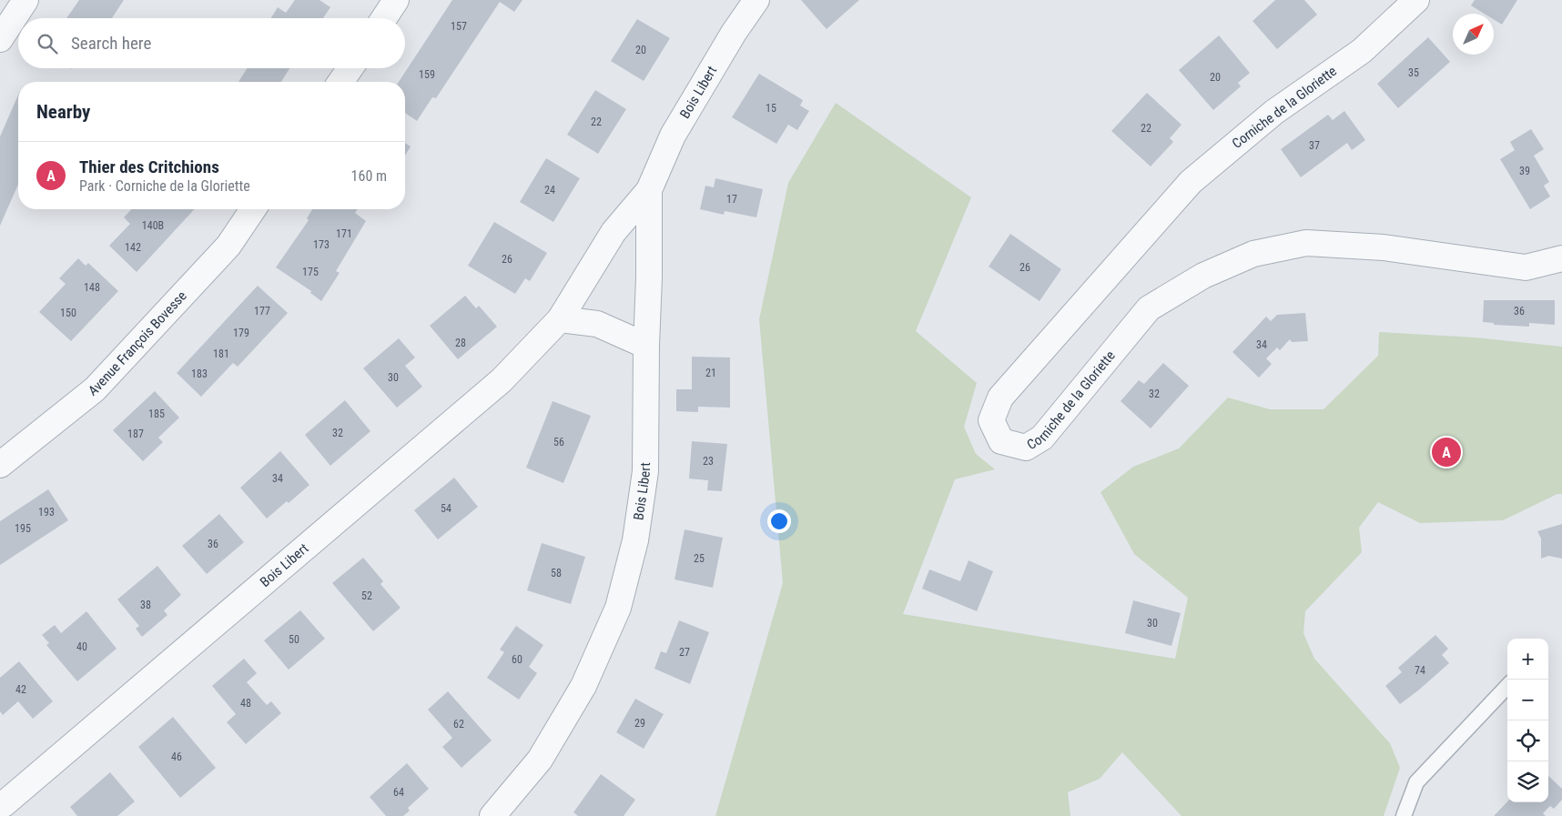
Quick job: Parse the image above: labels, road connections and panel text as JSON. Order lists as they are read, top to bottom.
{
  "streets": {
    "street": ["Bois Libert", "Corniche de la Gloriette", "Avenue François Bovesse"]
  },
  "house_numbers": [
    "157",
    "20",
    "35",
    "159",
    "20",
    "15",
    "22",
    "22",
    "37",
    "39",
    "24",
    "17",
    "140B",
    "171",
    "173",
    "142",
    "26",
    "26",
    "175",
    "148",
    "177",
    "36",
    "150",
    "179",
    "28",
    "34",
    "181",
    "21",
    "183",
    "30",
    "32",
    "185",
    "32",
    "187",
    "56",
    "23",
    "34",
    "54",
    "193",
    "195",
    "36",
    "25",
    "58",
    "52",
    "38",
    "30",
    "50",
    "40",
    "27",
    "60",
    "74",
    "42",
    "48",
    "29",
    "62",
    "46",
    "64"
  ],
  "north": "top right",
  "page": {
    "search": "Search here",
    "heading": "Nearby",
    "list": [
      {
        "mark": "A",
        "name": "Thier des Critchions",
        "note": "Park · Corniche de la Gloriette",
        "value": "160 m"
      }
    ],
    "pins": "A",
    "map_buttons": ["+", "−"]
  }
}
